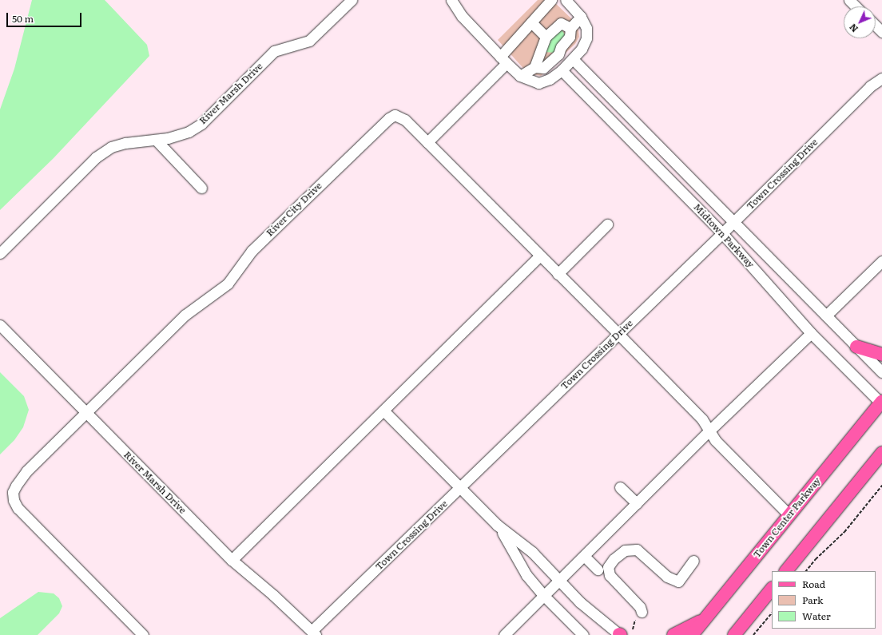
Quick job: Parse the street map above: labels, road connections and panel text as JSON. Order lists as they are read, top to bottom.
{
  "streets": {
    "main road": ["Town Center Parkway"],
    "street": [
      "River Marsh Drive",
      "Town Crossing Drive",
      "River City Drive",
      "Midtown Parkway"
    ]
  },
  "crossings": [
    ["River Marsh Drive", "Town Crossing Drive"],
    ["River Marsh Drive", "River City Drive"],
    ["Town Crossing Drive", "Midtown Parkway"],
    ["Midtown Parkway", "Town Center Parkway"]
  ],
  "legend": ["Road", "Park", "Water"],
  "scale_bar": "50 m",
  "north": "bottom left"
}
